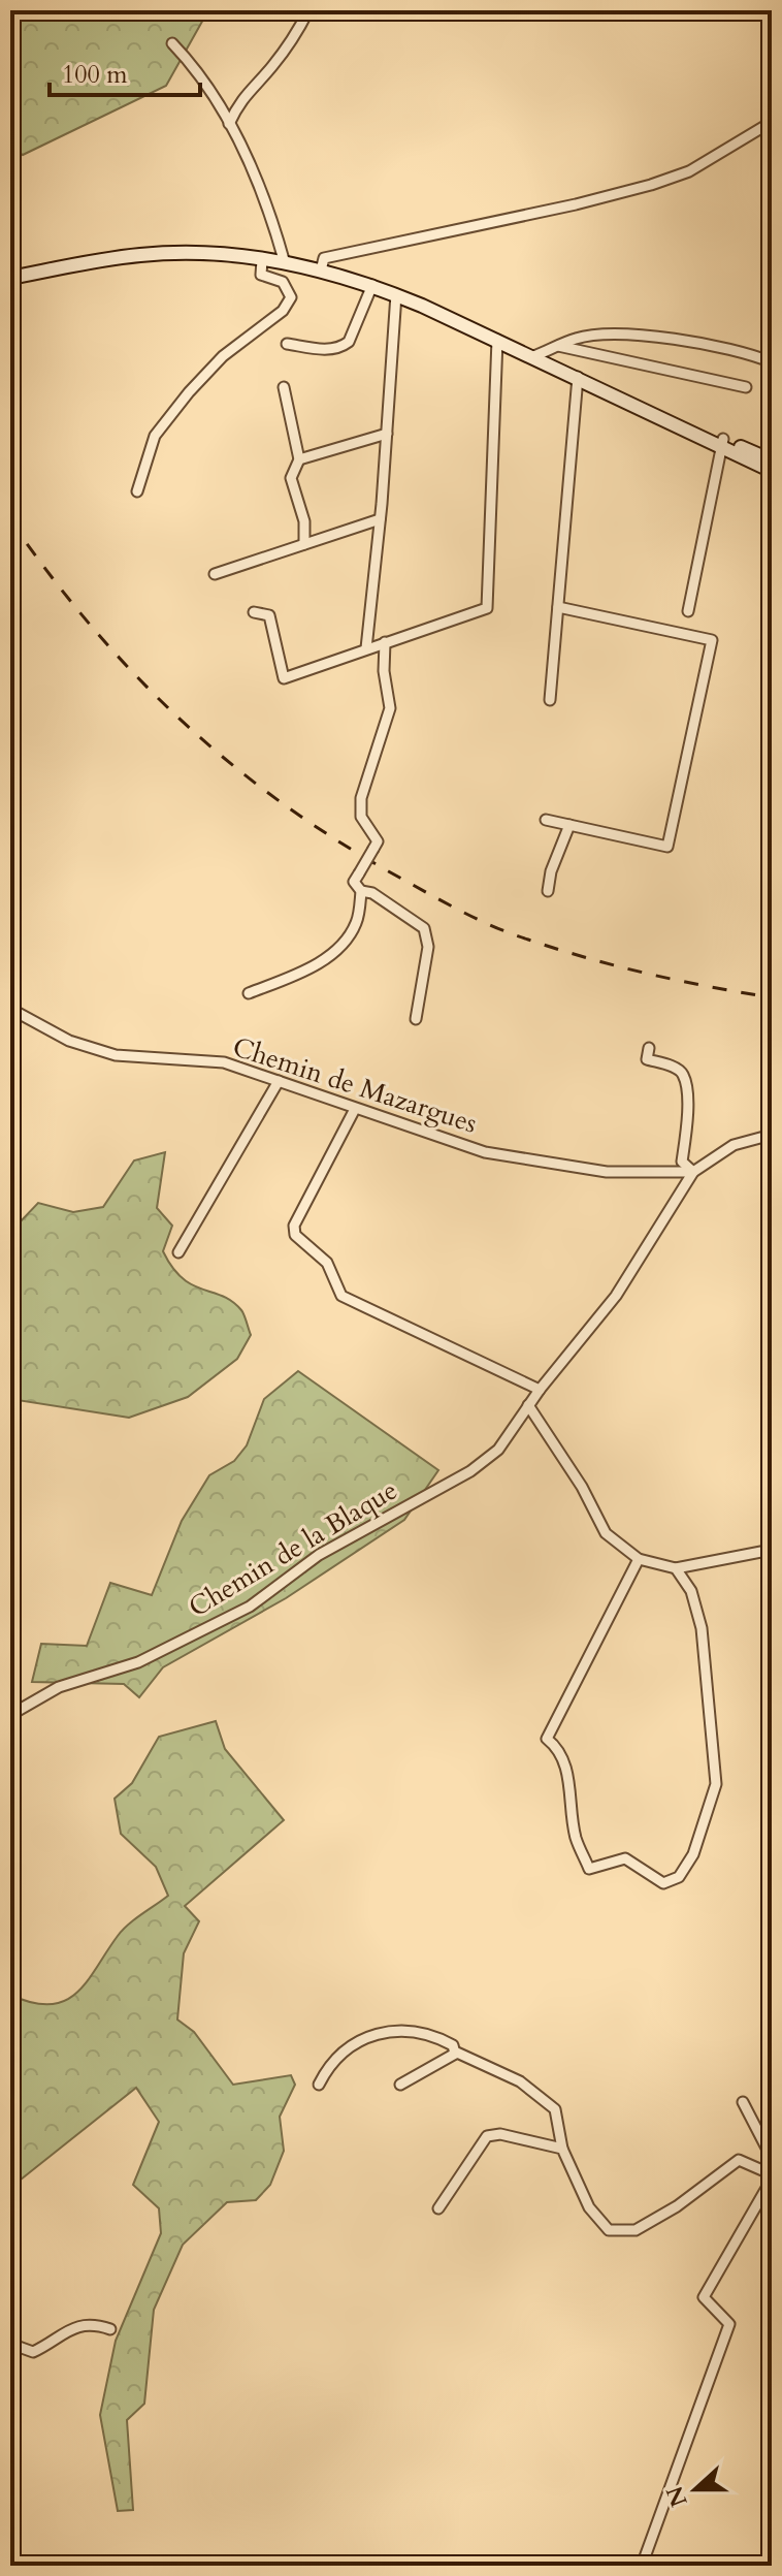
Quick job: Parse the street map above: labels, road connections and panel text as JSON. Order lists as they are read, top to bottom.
{
  "streets": {
    "street": ["Chemin de Mazargues", "Chemin de la Blaque"]
  },
  "crossings": [
    ["Chemin de Mazargues", "Chemin de la Blaque"]
  ],
  "scale_bar": "100 m",
  "north": "left"
}
